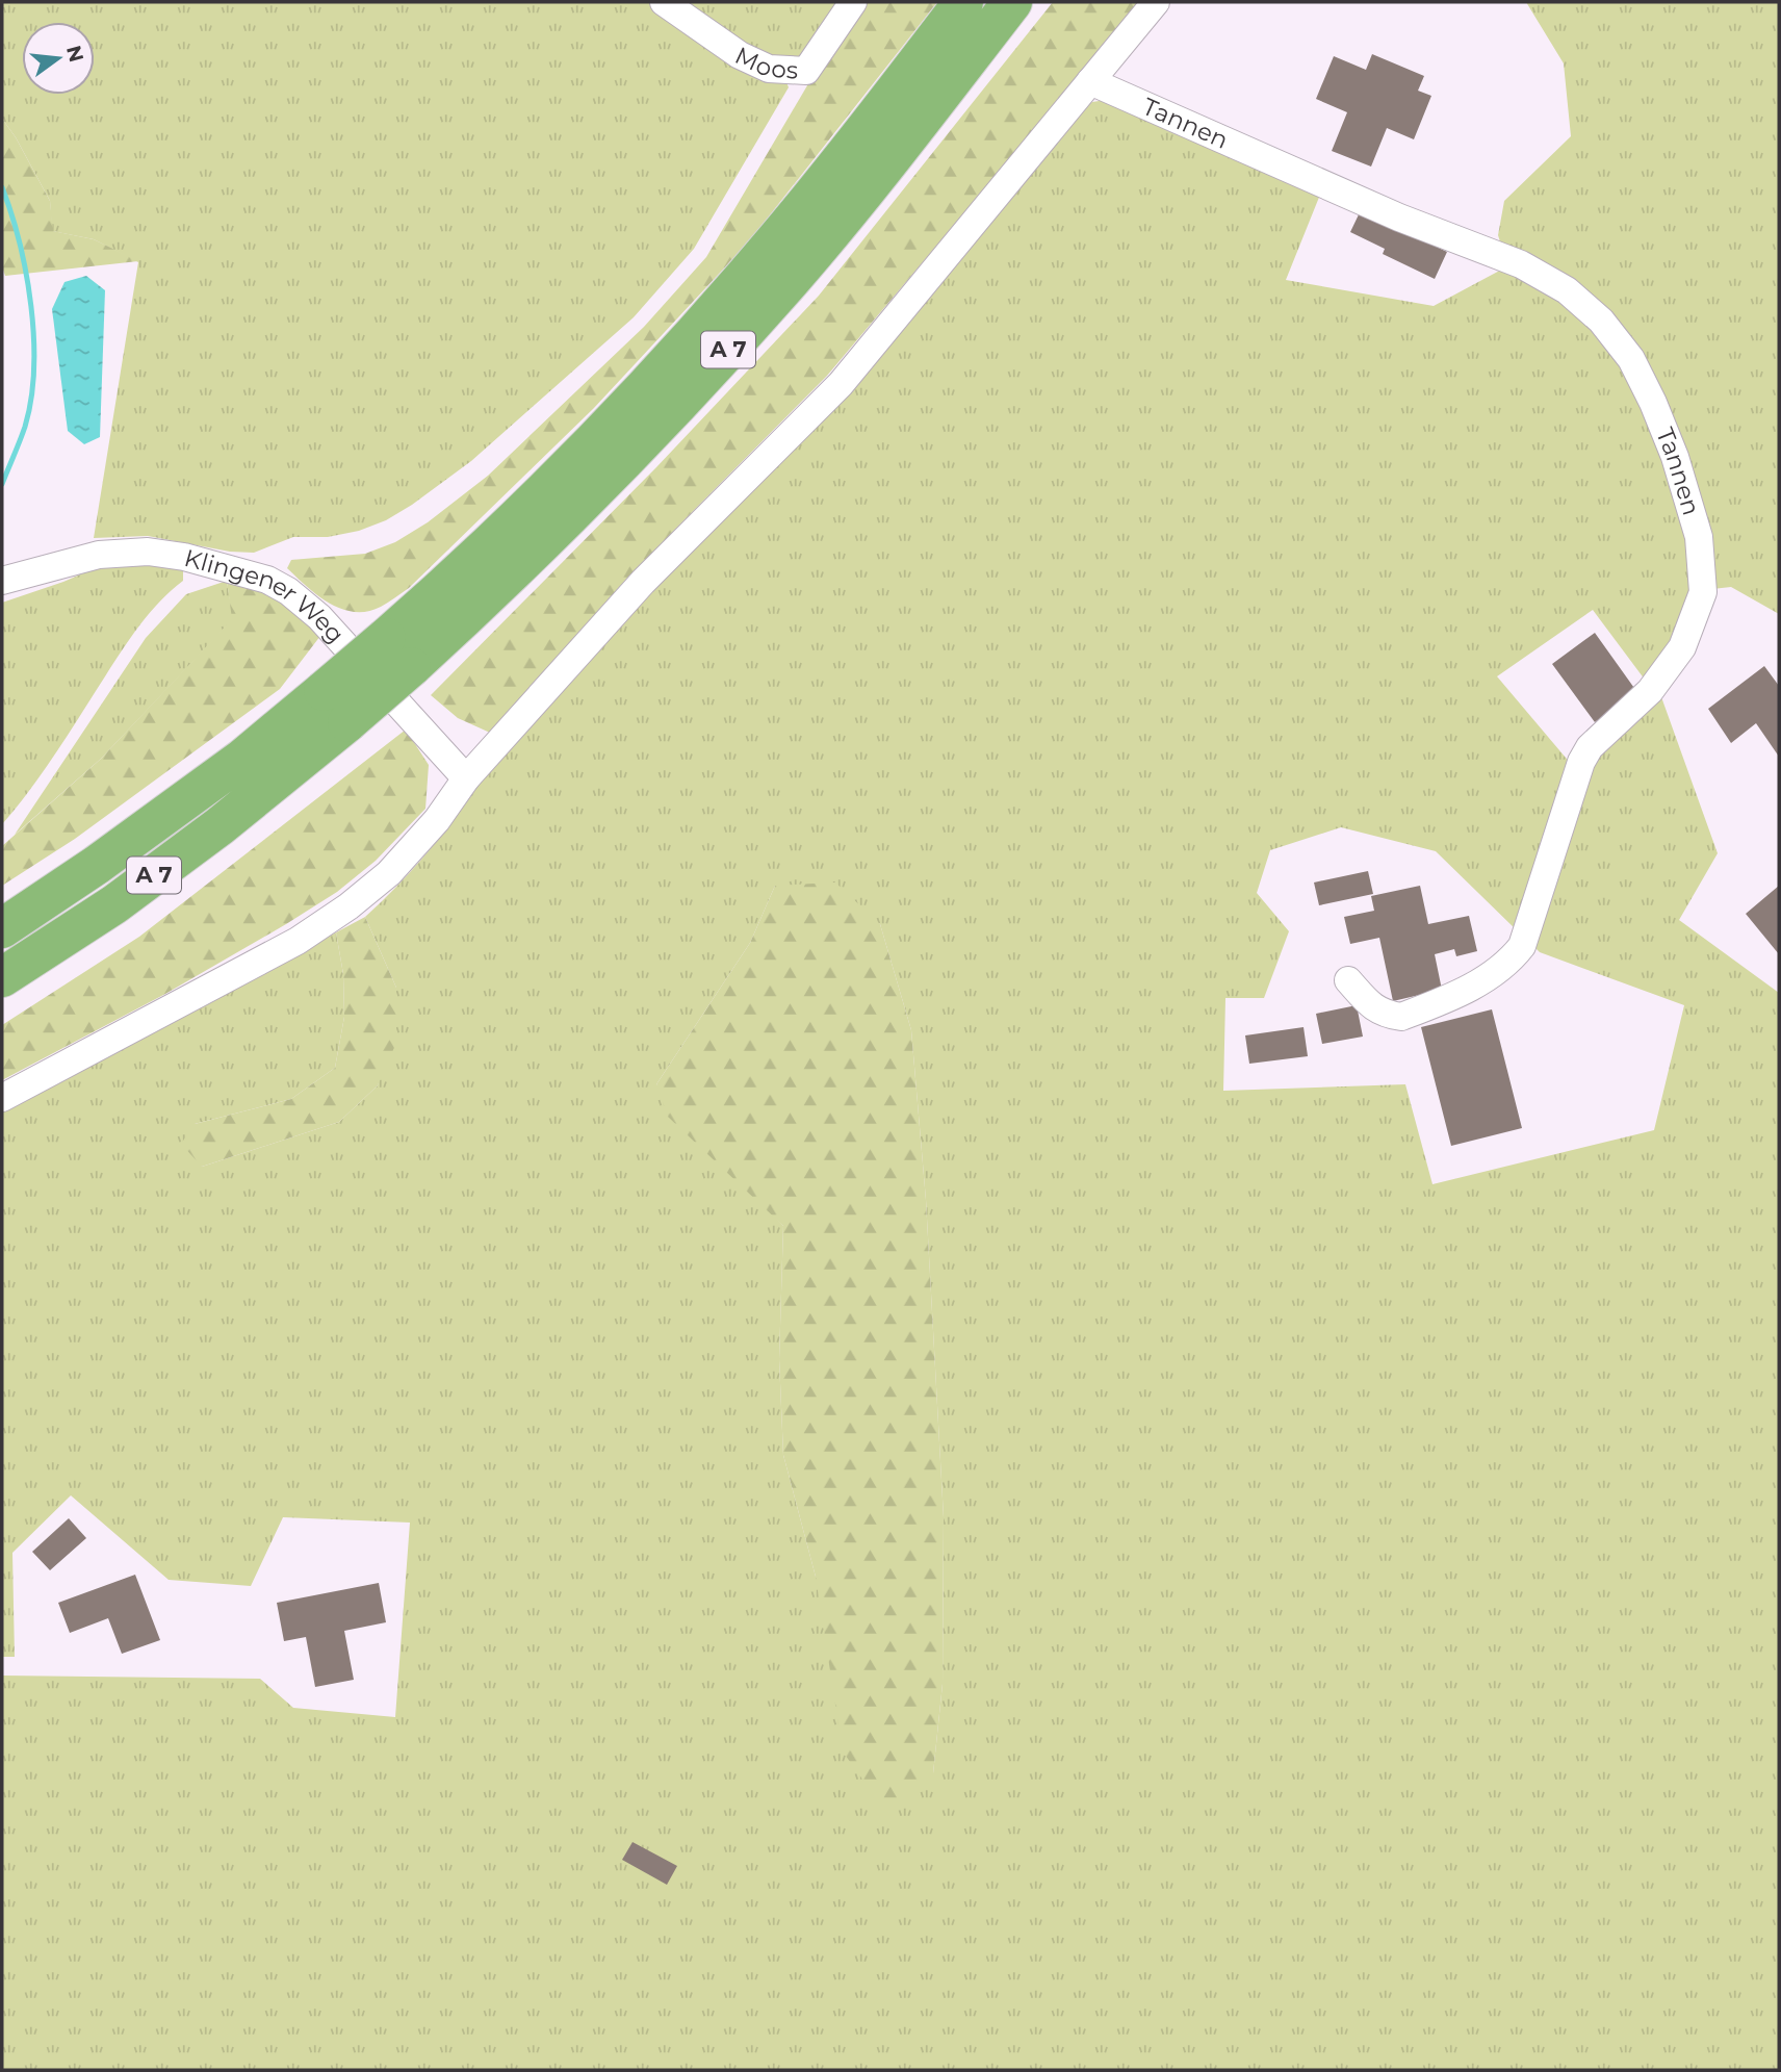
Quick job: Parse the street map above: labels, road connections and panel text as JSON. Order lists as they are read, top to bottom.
{
  "streets": {
    "highway": ["A 7"],
    "street": ["Moos", "Tannen", "Klingener Weg"]
  },
  "north": "right"
}
